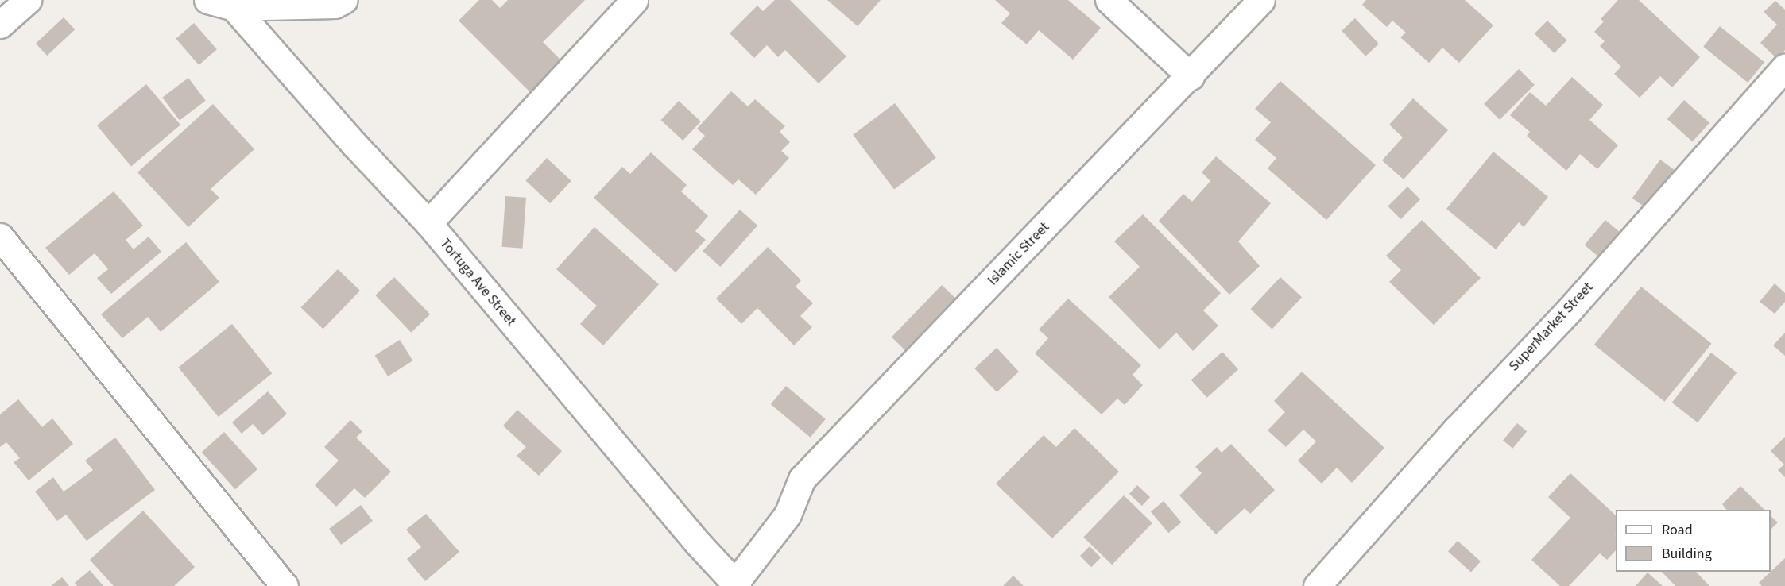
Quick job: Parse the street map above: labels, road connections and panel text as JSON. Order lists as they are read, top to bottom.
{
  "streets": {
    "street": ["Islamic Street", "Tortuga Ave Street", "SuperMarket Street"]
  },
  "crossings": [
    ["Islamic Street", "Tortuga Ave Street"]
  ],
  "legend": ["Road", "Building"]
}
